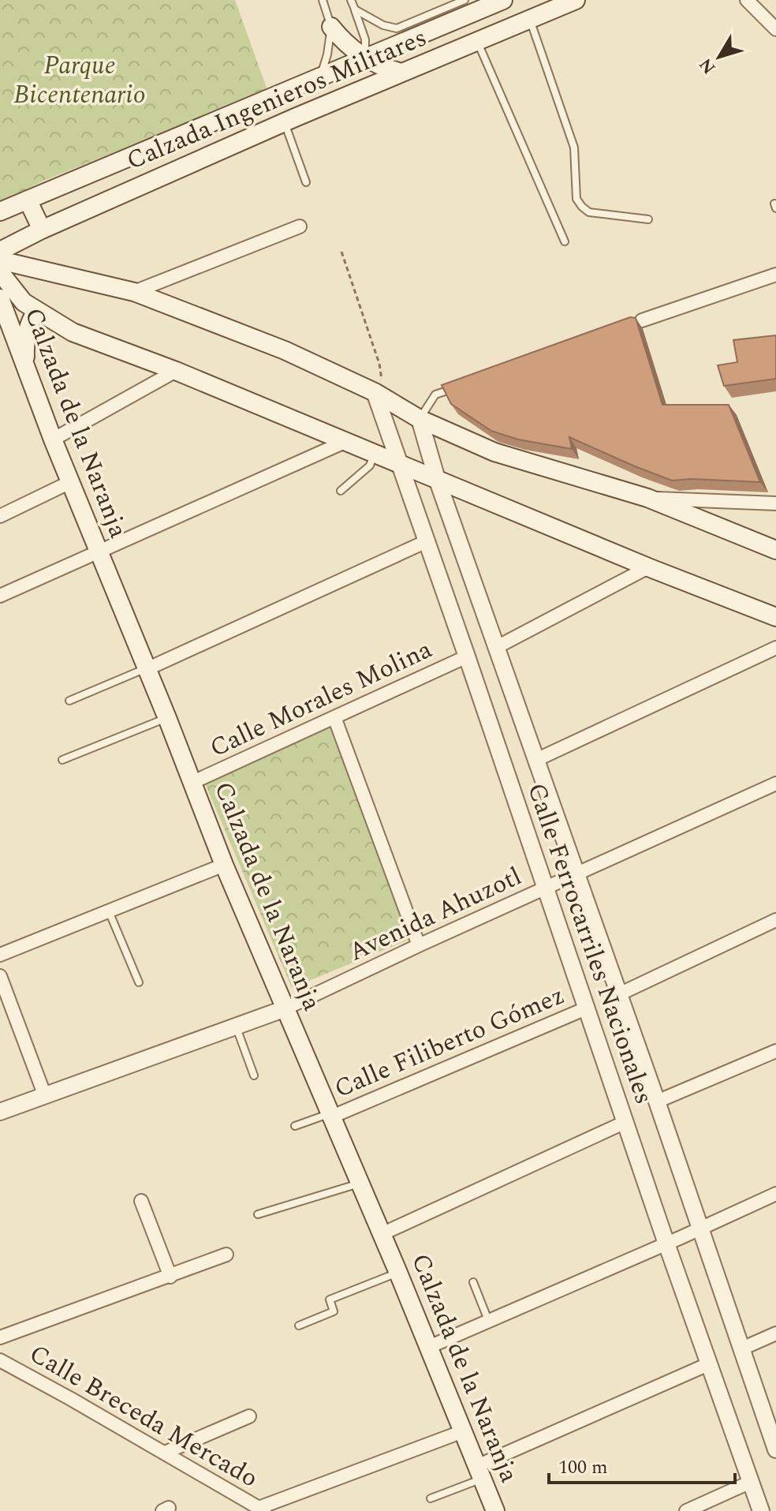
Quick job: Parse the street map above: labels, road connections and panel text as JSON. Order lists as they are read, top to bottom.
{
  "streets": {
    "main road": ["Calzada Ingenieros Militares", "Calzada de la Naranja"],
    "street": [
      "Calle Morales Molina",
      "Avenida Ahuzotl",
      "Calle Ferrocarriles Nacionales",
      "Calle Filiberto Gómez",
      "Calle Breceda Mercado"
    ]
  },
  "crossings": [
    ["Calzada de la Naranja", "Calle Morales Molina"],
    ["Calzada de la Naranja", "Avenida Ahuzotl"],
    ["Calzada de la Naranja", "Calle Filiberto Gómez"],
    ["Calle Morales Molina", "Calle Ferrocarriles Nacionales"],
    ["Avenida Ahuzotl", "Calle Ferrocarriles Nacionales"],
    ["Calle Ferrocarriles Nacionales", "Calle Filiberto Gómez"]
  ],
  "parks": ["Parque Bicentenario"],
  "scale_bar": "100 m",
  "north": "bottom left"
}
